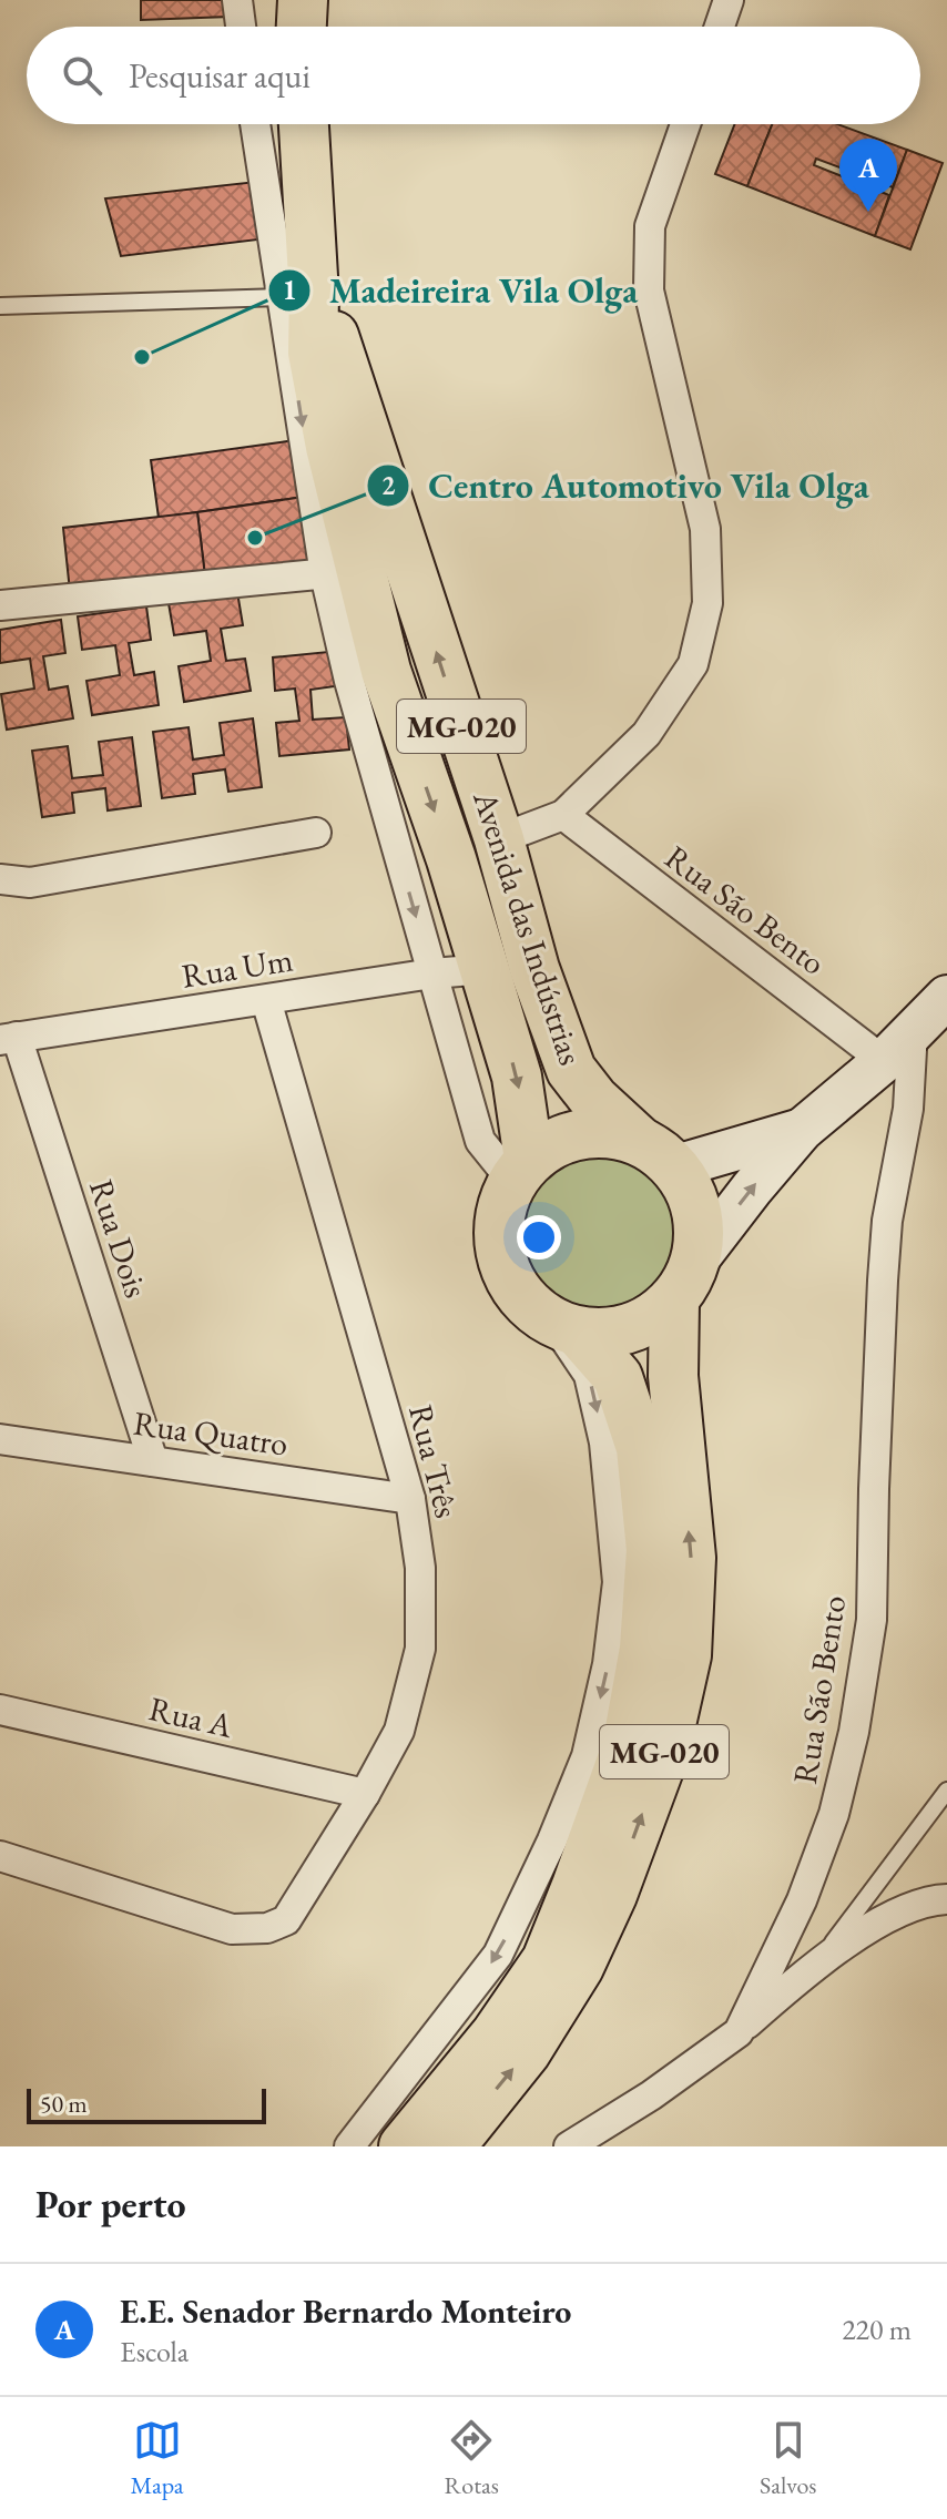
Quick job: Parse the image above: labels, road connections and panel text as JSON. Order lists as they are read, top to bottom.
{
  "streets": {
    "highway": ["MG-020", "Avenida das Indústrias"],
    "street": [
      "Rua São Bento",
      "Rua Um",
      "Rua Dois",
      "Rua Quatro",
      "Rua Três",
      "Rua A"
    ]
  },
  "crossings": [
    ["MG-020", "Avenida das Indústrias"],
    ["Avenida das Indústrias", "Rua Um"],
    ["Rua Um", "Rua Dois"],
    ["Rua Um", "Rua Três"],
    ["Rua Dois", "Rua Quatro"],
    ["Rua Quatro", "Rua Três"],
    ["Rua Três", "Rua A"]
  ],
  "places": ["Madeireira Vila Olga", "Centro Automotivo Vila Olga"],
  "scale_bar": "50 m",
  "page": {
    "search": "Pesquisar aqui",
    "pins": "A",
    "scale": "50 m",
    "heading": "Por perto",
    "list": [
      {
        "mark": "A",
        "name": "E.E. Senador Bernardo Monteiro",
        "note": "Escola",
        "value": "220 m"
      }
    ],
    "nav": ["Mapa", "Rotas", "Salvos"]
  }
}
